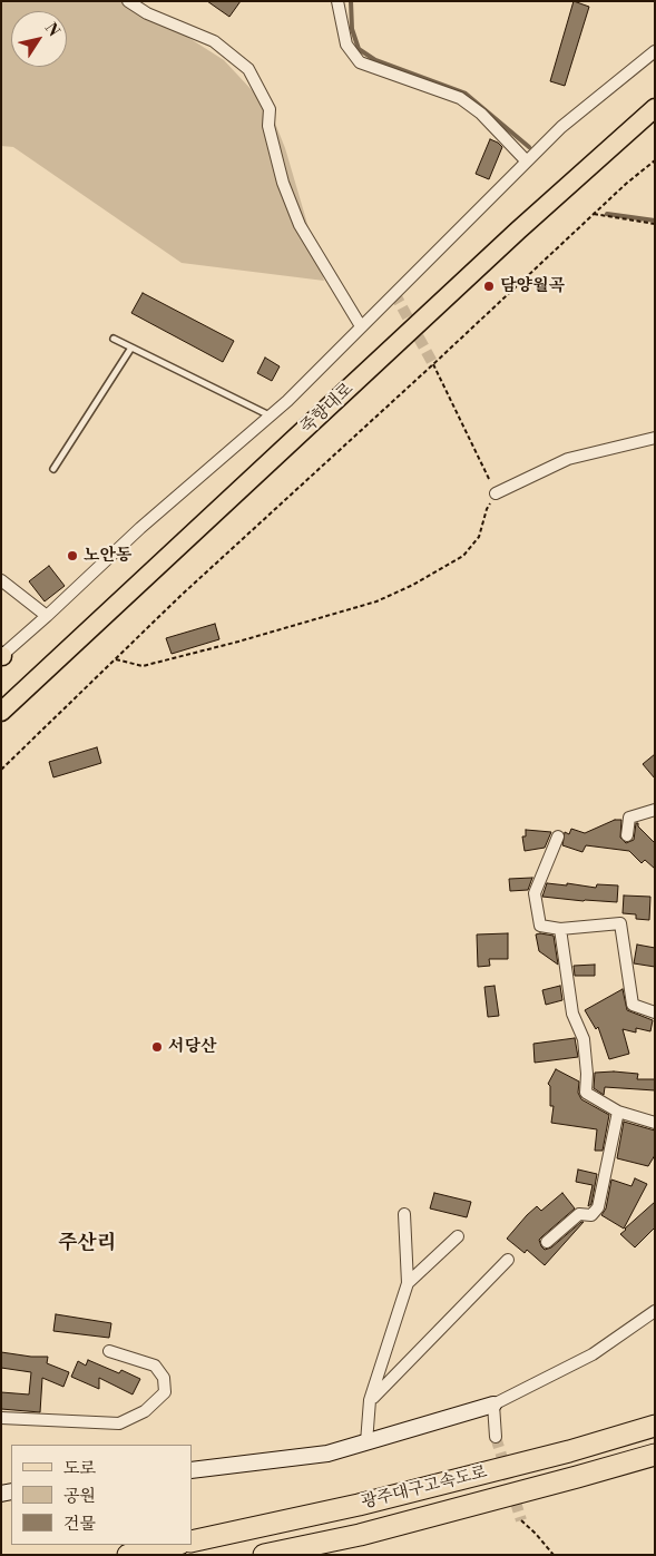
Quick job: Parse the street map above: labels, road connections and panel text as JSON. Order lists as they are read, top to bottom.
{
  "streets": {
    "highway": ["광주대구고속도로"],
    "main road": ["죽향대로"]
  },
  "districts": ["주산리"],
  "places": ["담양월곡", "노안동", "서당산"],
  "legend": ["도로", "공원", "건물"],
  "north": "top right"
}
